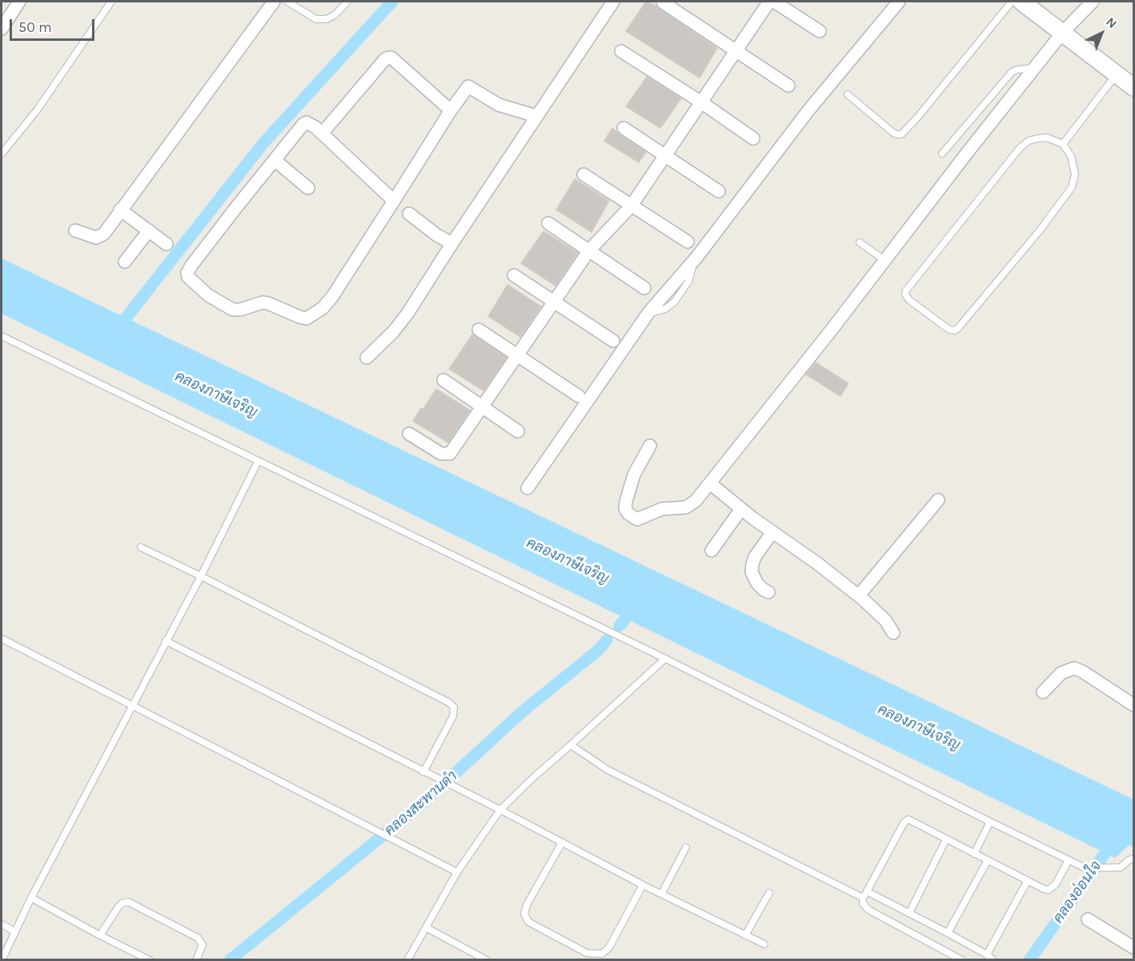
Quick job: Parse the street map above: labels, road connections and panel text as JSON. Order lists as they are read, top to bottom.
{
  "water": ["คลองภาษีเจริญ", "คลองสะพานดำ", "คลองอ่อนใจ"],
  "scale_bar": "50 m",
  "north": "top right"
}
